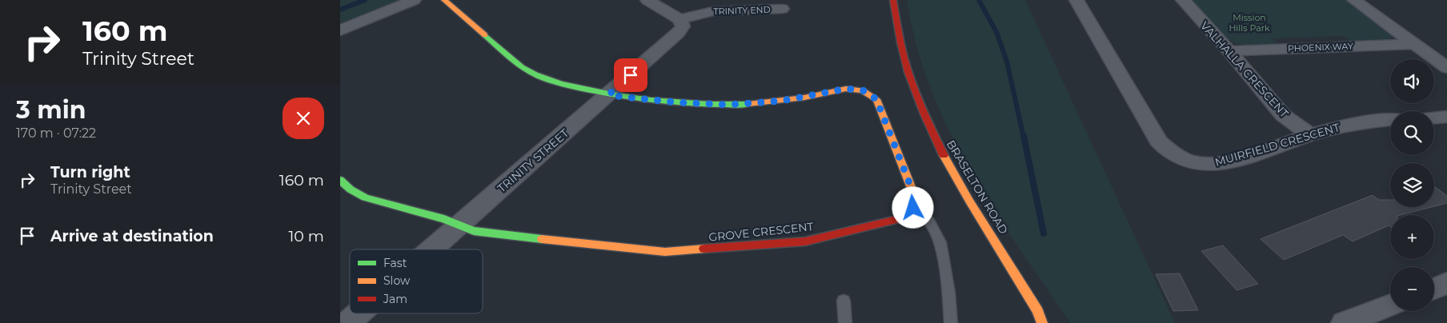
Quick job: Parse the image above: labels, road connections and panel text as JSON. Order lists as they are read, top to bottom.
{
  "streets": {
    "street": [
      "TRINITY END",
      "PHOENIX WAY",
      "VALHALLA CRESCENT",
      "MUIRFIELD CRESCENT",
      "TRINITY STREET",
      "BRASELTON ROAD",
      "GROVE CRESCENT"
    ]
  },
  "crossings": [
    ["TRINITY END", "TRINITY STREET"],
    ["PHOENIX WAY", "VALHALLA CRESCENT"],
    ["VALHALLA CRESCENT", "MUIRFIELD CRESCENT"],
    ["TRINITY STREET", "GROVE CRESCENT"]
  ],
  "parks": ["Mission Hills Park"],
  "legend": ["Fast", "Slow", "Jam"],
  "page": {
    "turn": ["160 m", "Trinity Street"],
    "map_buttons": ["+", "−"],
    "heading": ["3 min", "170 m · 07:22"],
    "list": [
      {
        "name": "Turn right",
        "note": "Trinity Street",
        "value": "160 m"
      },
      {
        "name": "Arrive at destination",
        "value": "10 m"
      }
    ]
  }
}
